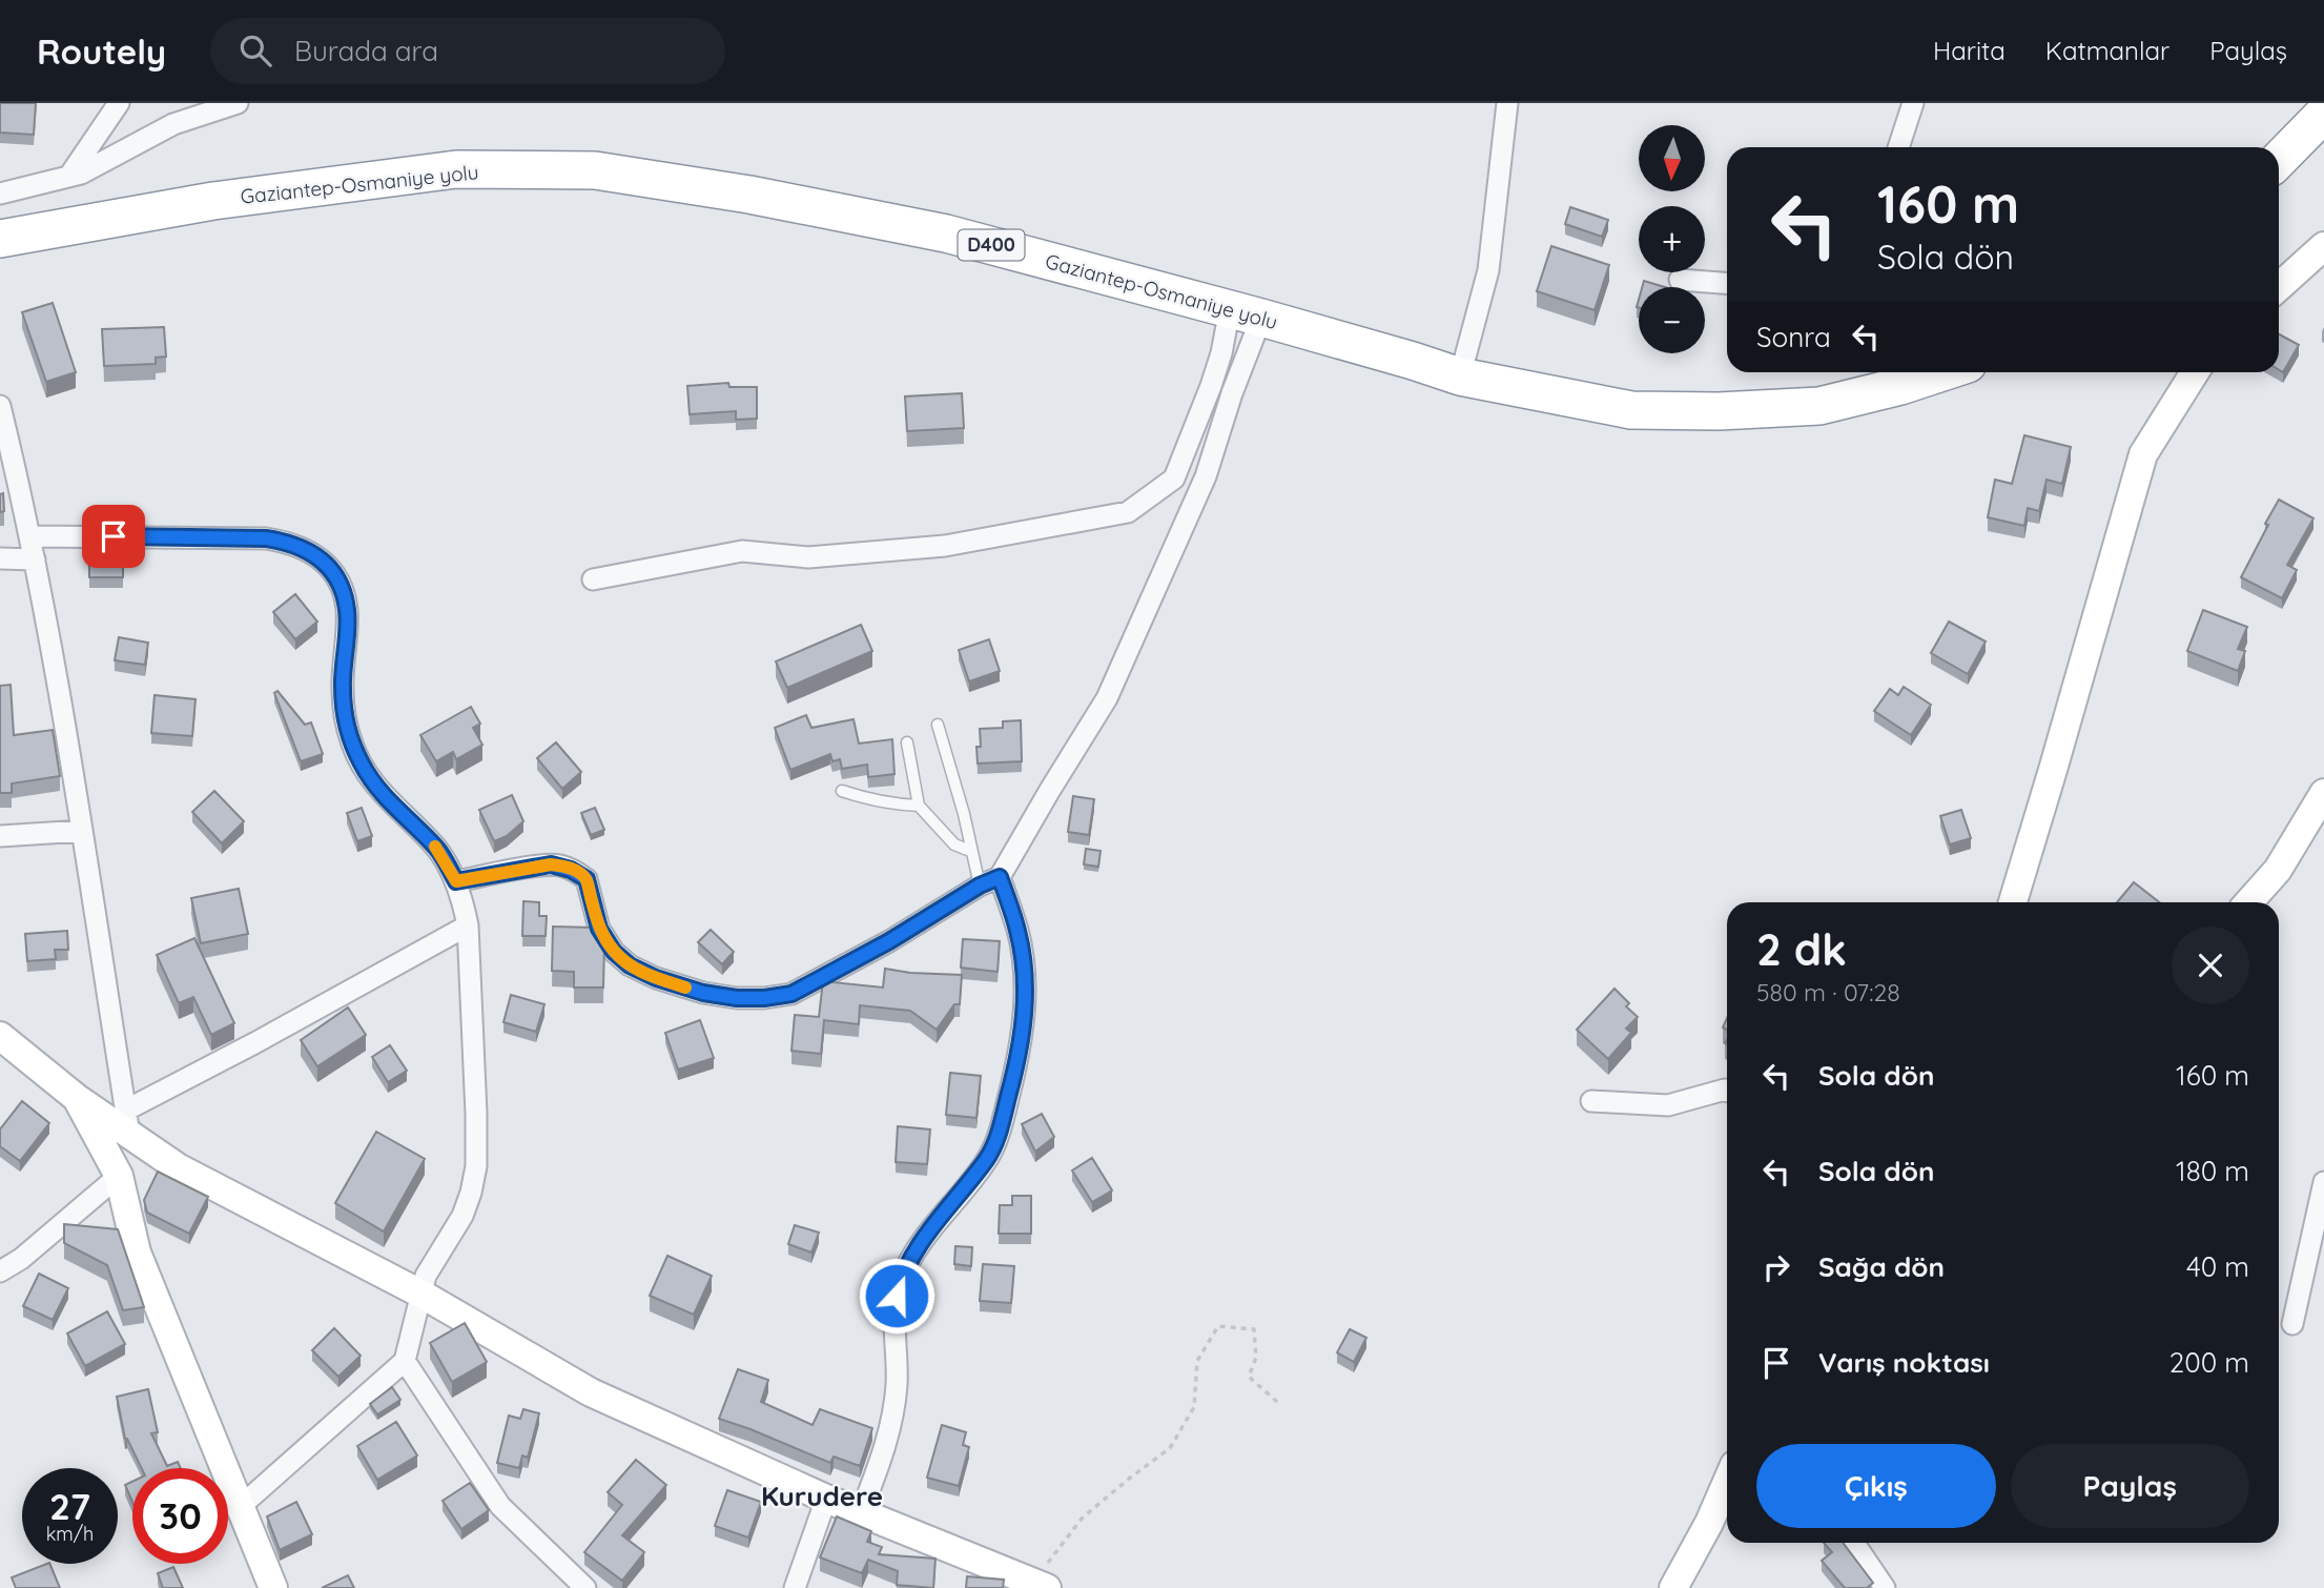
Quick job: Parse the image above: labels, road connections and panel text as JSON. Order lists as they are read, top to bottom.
{
  "streets": {
    "highway": ["Gaziantep-Osmaniye yolu", "D400"]
  },
  "districts": ["Kurudere"],
  "north": "bottom",
  "page": {
    "header": "Routely",
    "search": "Burada ara",
    "nav": ["Harita", "Katmanlar", "Paylaş"],
    "map_buttons": ["+", "−"],
    "turn": ["160 m", "Sola dön"],
    "then": "Sonra",
    "heading": ["2 dk", "580 m · 07:28"],
    "list": [
      {
        "name": "Sola dön",
        "value": "160 m"
      },
      {
        "name": "Sola dön",
        "value": "180 m"
      },
      {
        "name": "Sağa dön",
        "value": "40 m"
      },
      {
        "name": "Varış noktası",
        "value": "200 m"
      }
    ],
    "buttons": ["Çıkış", "Paylaş"],
    "speed": "27 km/h",
    "limit": "30"
  }
}
